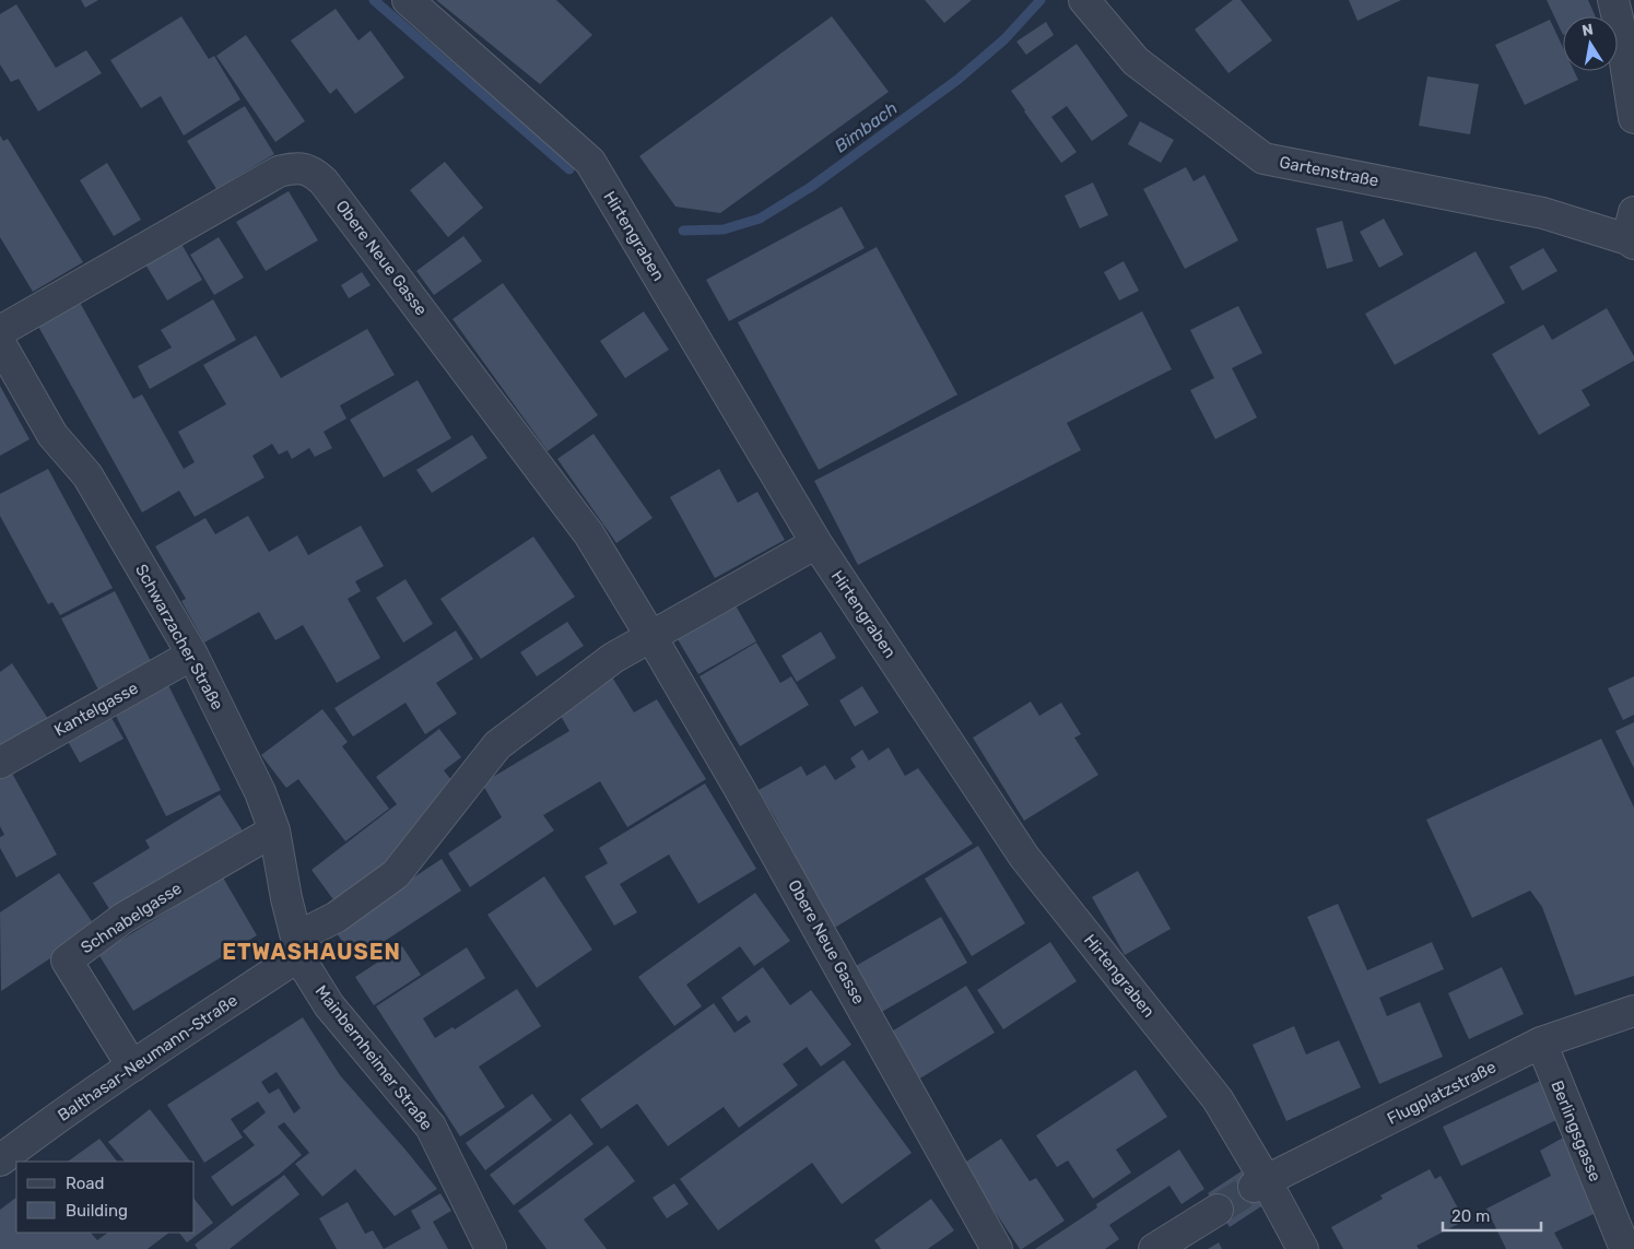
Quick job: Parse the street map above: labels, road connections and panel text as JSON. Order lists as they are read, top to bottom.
{
  "streets": {
    "street": [
      "Gartenstraße",
      "Hirtengraben",
      "Obere Neue Gasse",
      "Schwarzacher Straße",
      "Kantelgasse",
      "Schnabelgasse",
      "Balthasar-Neumann-Straße",
      "Mainbernheimer Straße",
      "Flugplatzstraße",
      "Berlingsgasse"
    ]
  },
  "crossings": [
    ["Hirtengraben", "Flugplatzstraße"],
    ["Schwarzacher Straße", "Kantelgasse"],
    ["Schwarzacher Straße", "Schnabelgasse"],
    ["Schwarzacher Straße", "Balthasar-Neumann-Straße"],
    ["Schwarzacher Straße", "Mainbernheimer Straße"],
    ["Schnabelgasse", "Balthasar-Neumann-Straße"],
    ["Balthasar-Neumann-Straße", "Mainbernheimer Straße"],
    ["Flugplatzstraße", "Berlingsgasse"]
  ],
  "districts": ["ETWASHAUSEN"],
  "water": ["Bimbach"],
  "legend": ["Road", "Building"],
  "scale_bar": "20 m",
  "north": "top"
}
